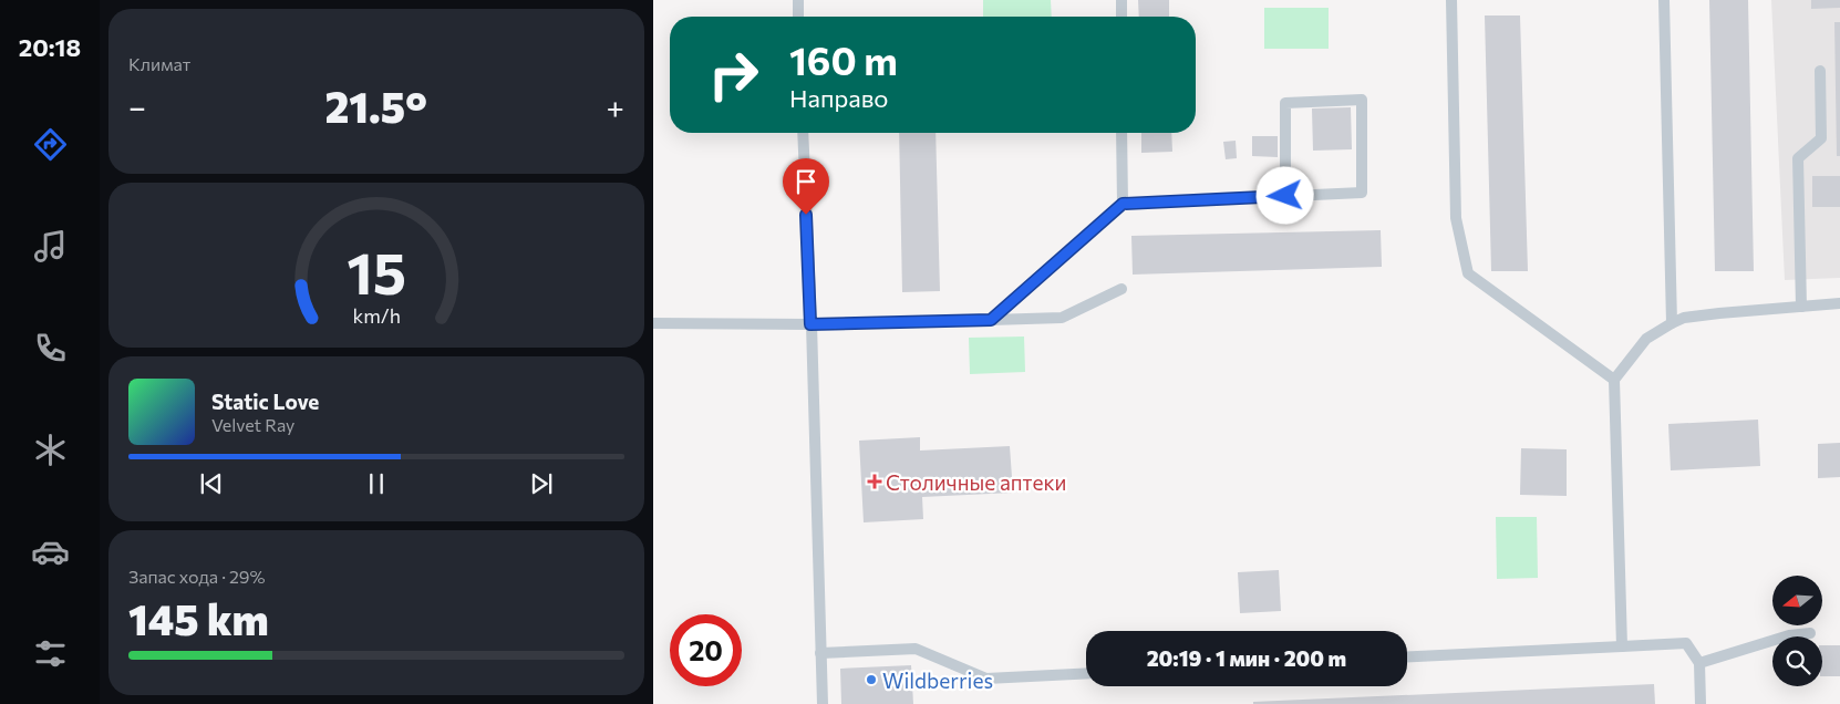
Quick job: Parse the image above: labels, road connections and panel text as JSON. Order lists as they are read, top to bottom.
{
  "places": {
    "health": ["Столичные аптеки"],
    "other": ["Wildberries"]
  },
  "north": "left",
  "page": {
    "tabs": "20:18",
    "tile": [
      "Климат",
      ["Запас хода · 29%", "145 km"]
    ],
    "turn": ["160 m", "Направо"],
    "heat": ["−", "21.5°", "+"],
    "song": ["Static Love", "Velvet Ray"],
    "limit": "20",
    "trip": "20:19 · 1 мин · 200 m",
    "gauge": ["15", "km/h"]
  }
}
